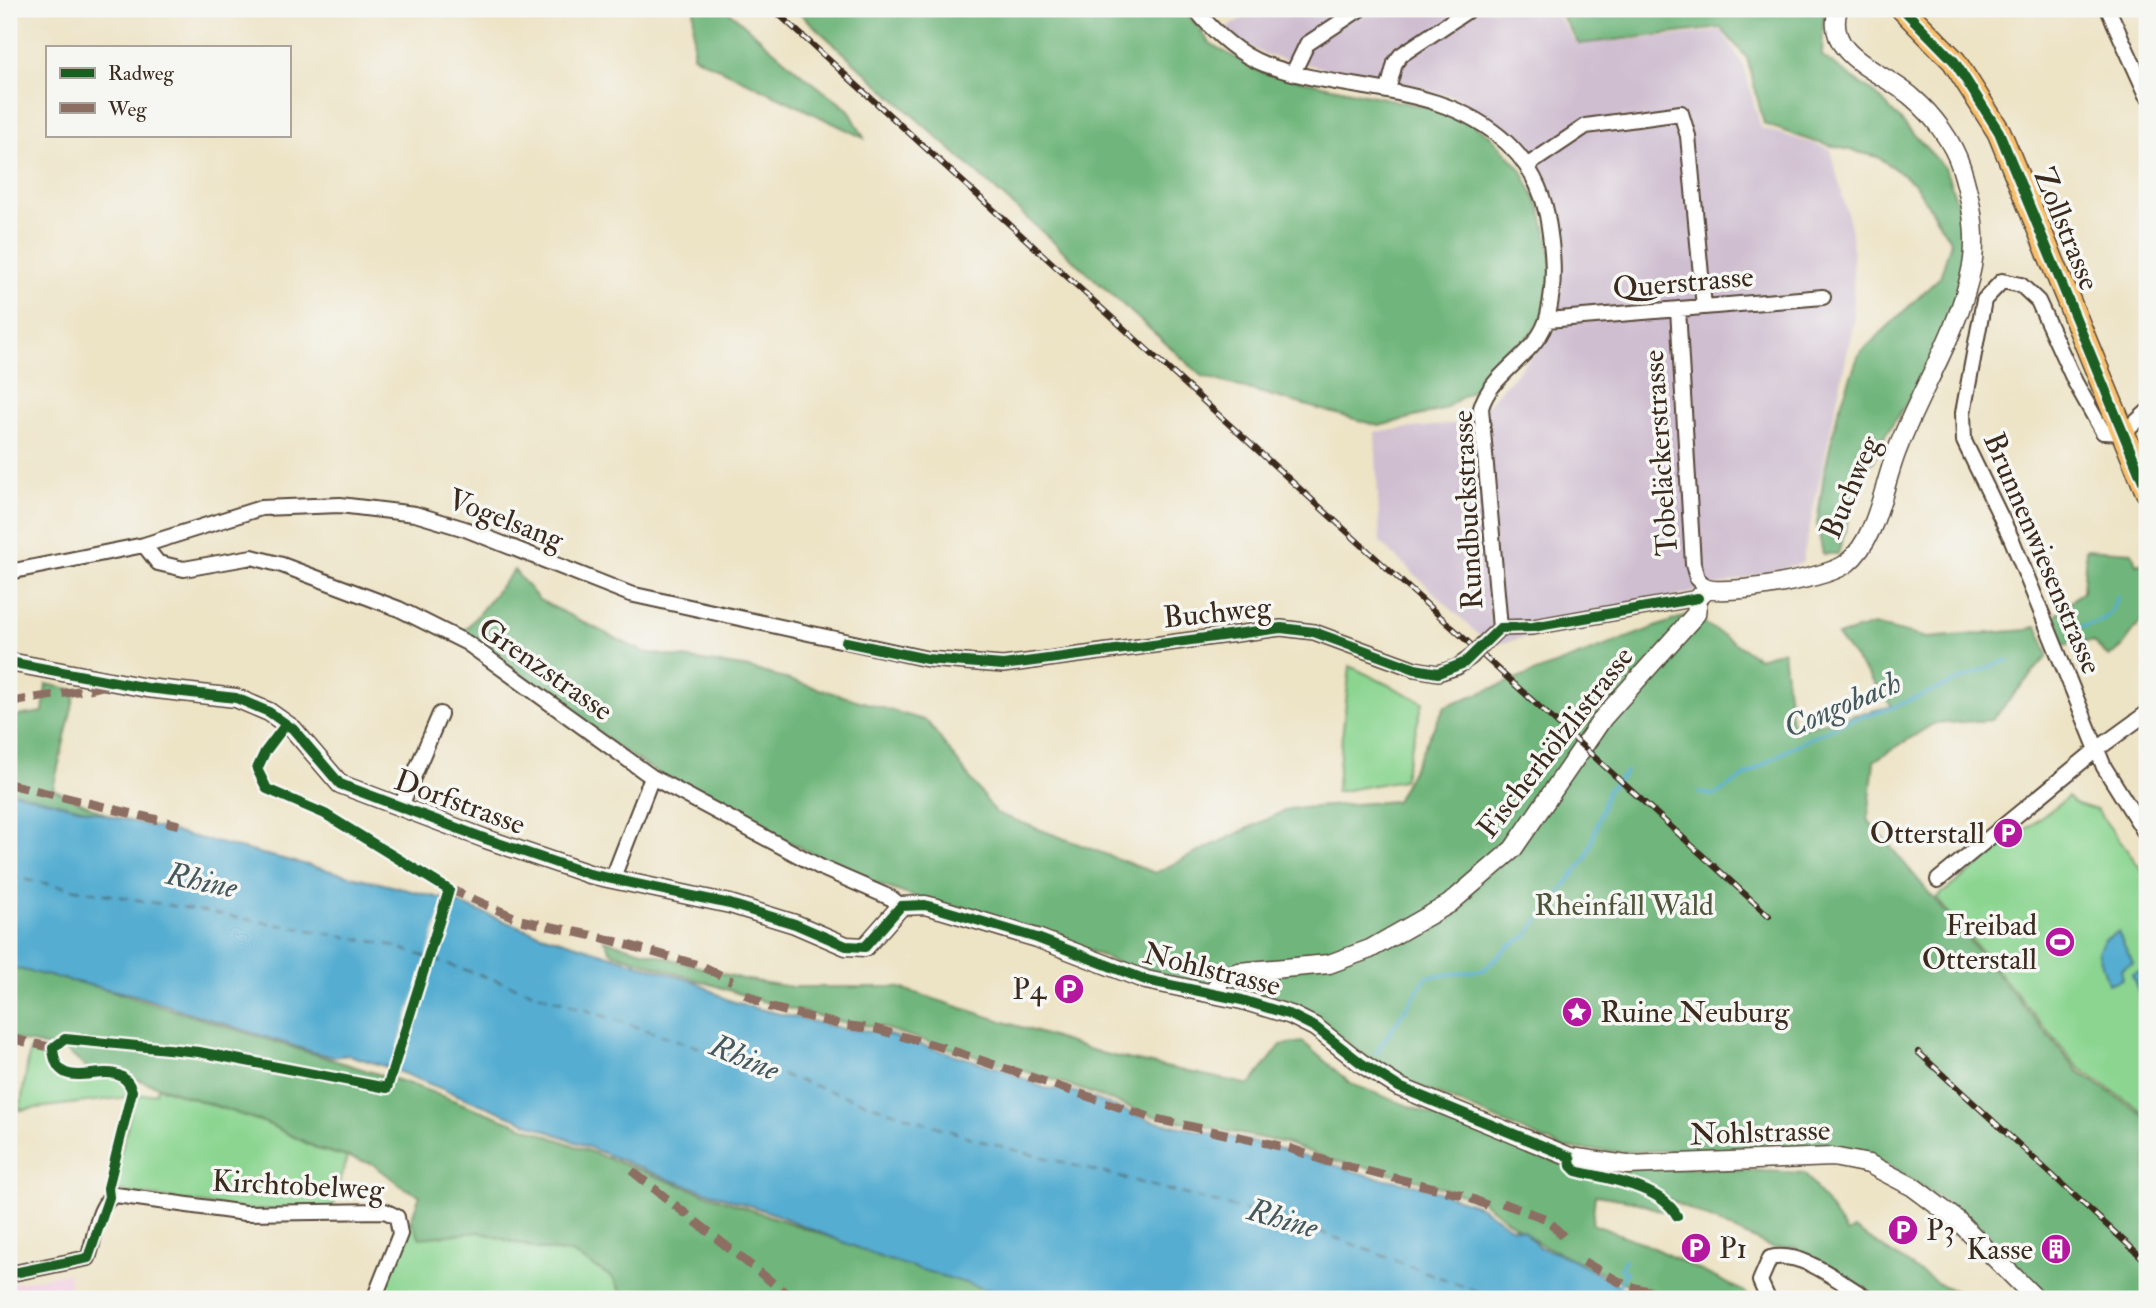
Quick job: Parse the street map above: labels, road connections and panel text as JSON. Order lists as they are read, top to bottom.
{
  "streets": {
    "main road": ["Zollstrasse"],
    "street": [
      "Querstrasse",
      "Tobeläckerstrasse",
      "Buchweg",
      "Rundbuckstrasse",
      "Vogelsang",
      "Brunnenwiesenstrasse",
      "Grenzstrasse",
      "Fischerhölzlistrasse",
      "Dorfstrasse",
      "Nohlstrasse",
      "Kirchtobelweg"
    ]
  },
  "crossings": [
    ["Zollstrasse", "Brunnenwiesenstrasse"],
    ["Querstrasse", "Tobeläckerstrasse"],
    ["Querstrasse", "Rundbuckstrasse"],
    ["Tobeläckerstrasse", "Buchweg"],
    ["Tobeläckerstrasse", "Fischerhölzlistrasse"],
    ["Buchweg", "Rundbuckstrasse"],
    ["Buchweg", "Vogelsang"],
    ["Buchweg", "Fischerhölzlistrasse"],
    ["Vogelsang", "Grenzstrasse"],
    ["Grenzstrasse", "Dorfstrasse"],
    ["Grenzstrasse", "Nohlstrasse"],
    ["Fischerhölzlistrasse", "Nohlstrasse"],
    ["Dorfstrasse", "Nohlstrasse"]
  ],
  "water": ["Congobach", "Rhine"],
  "parks": ["Rheinfall Wald"],
  "places": {
    "parking": [
      "Otterstall",
      "P4",
      "P3",
      "P1"
    ],
    "sports": ["Freibad Otterstall"],
    "place": ["Ruine Neuburg"],
    "building": ["Kasse"]
  },
  "legend": ["Radweg", "Weg"]
}
